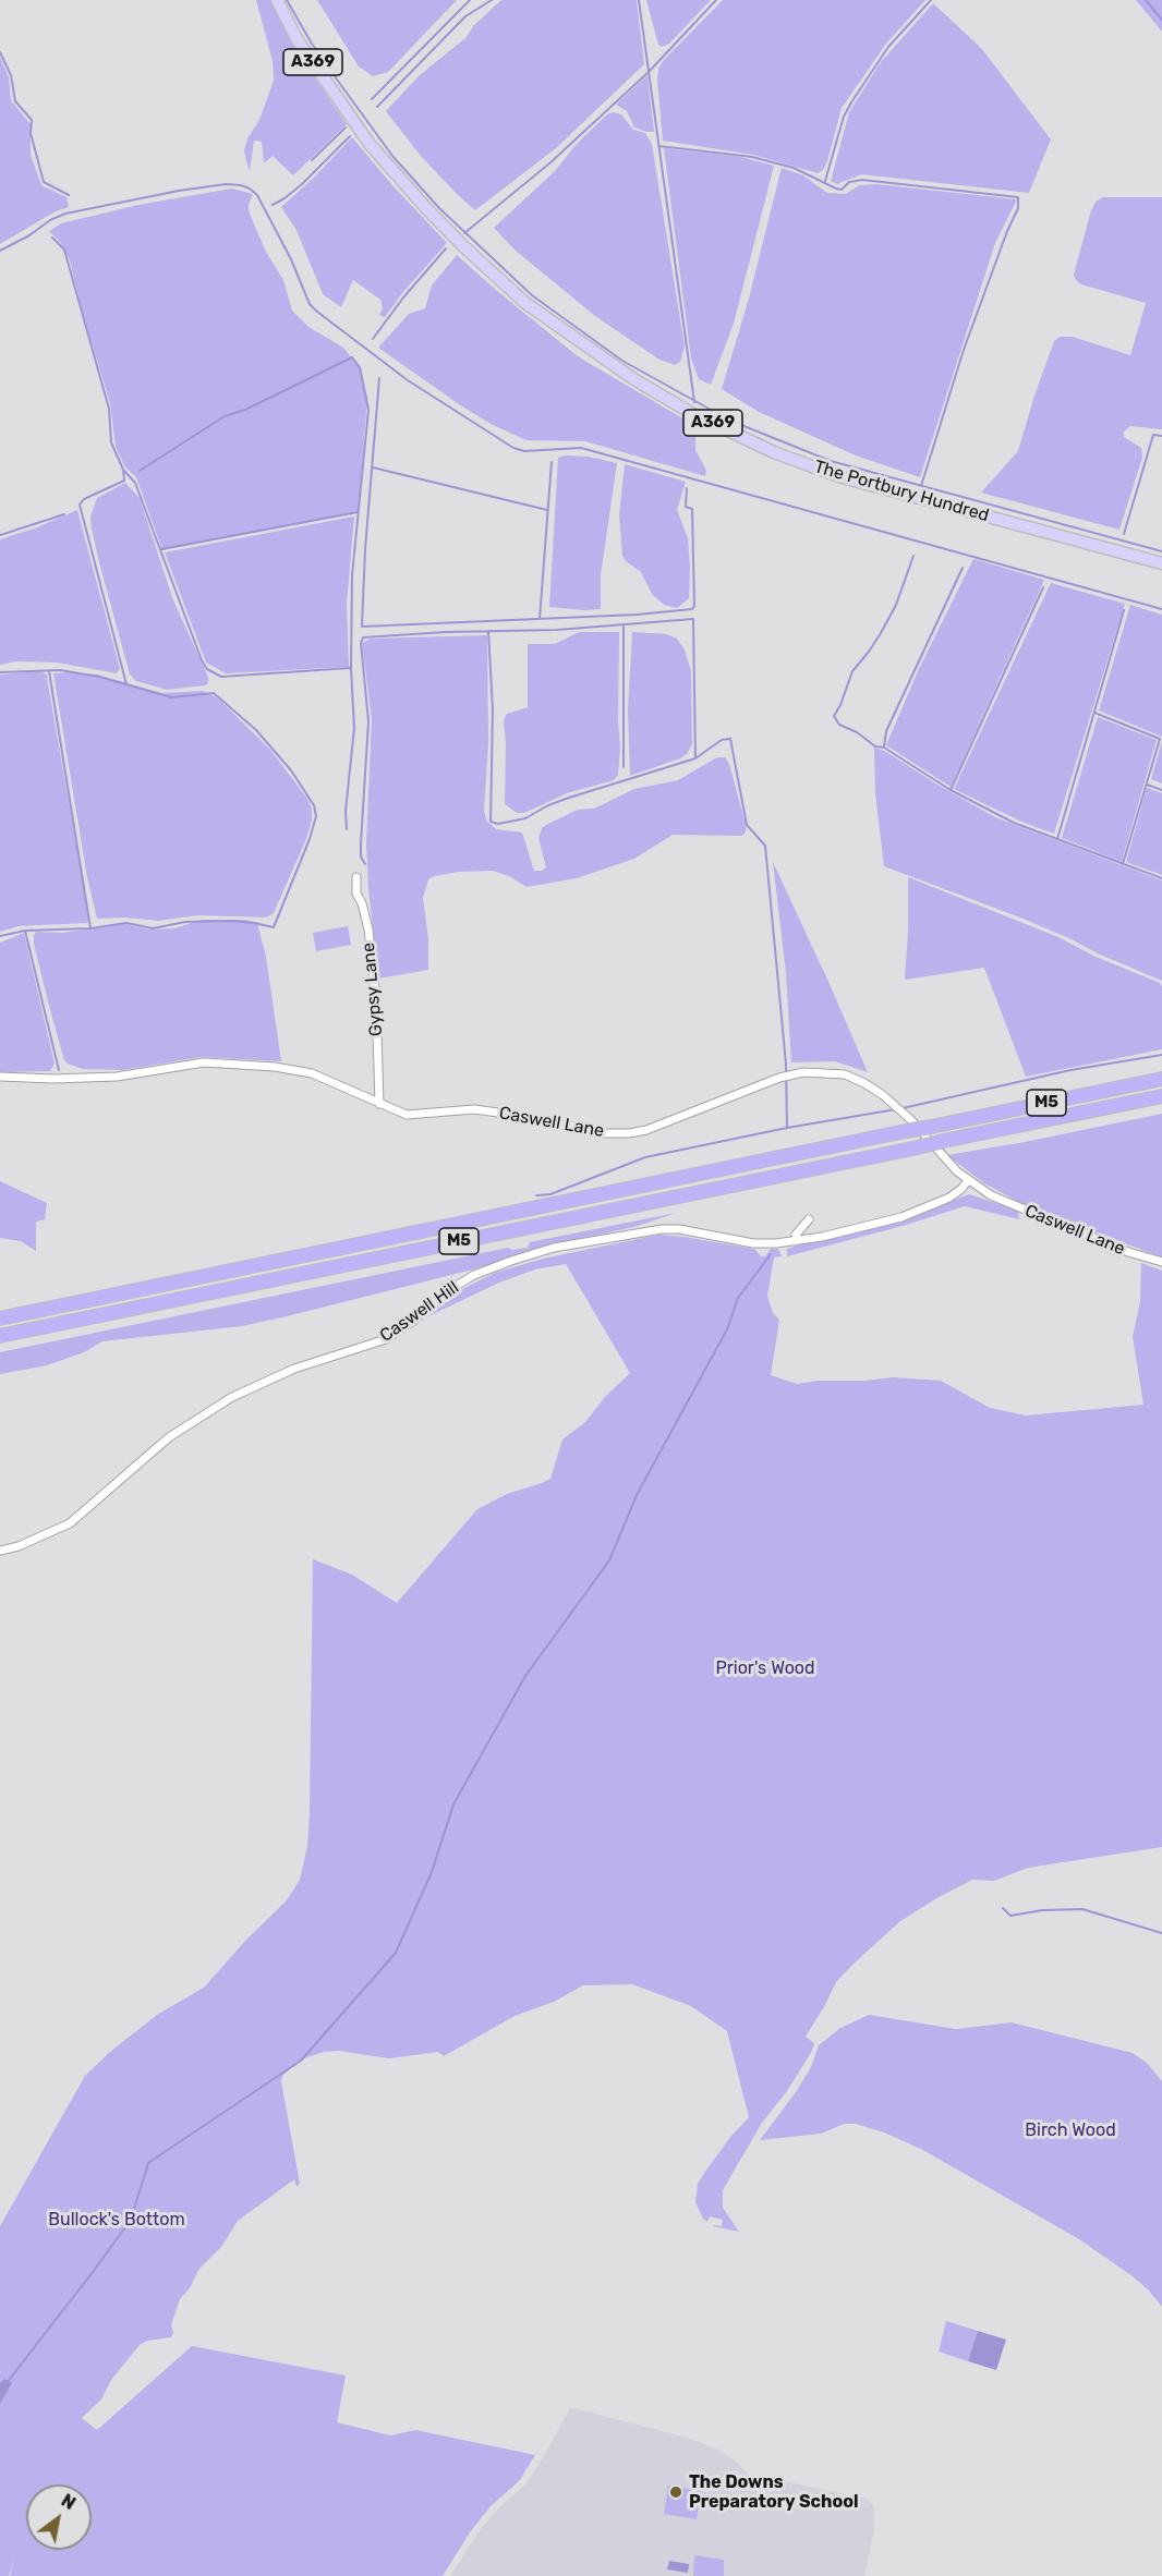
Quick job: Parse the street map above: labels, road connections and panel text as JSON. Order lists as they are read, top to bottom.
{
  "streets": {
    "highway": ["M5"],
    "main road": ["A369", "The Portbury Hundred"],
    "street": ["Gypsy Lane", "Caswell Lane", "Caswell Hill"]
  },
  "crossings": [
    ["Gypsy Lane", "Caswell Lane"],
    ["Caswell Lane", "Caswell Hill"]
  ],
  "parks": ["Prior's Wood", "Birch Wood", "Bullock's Bottom"],
  "places": ["The Downs Preparatory School"],
  "north": "top right"
}
